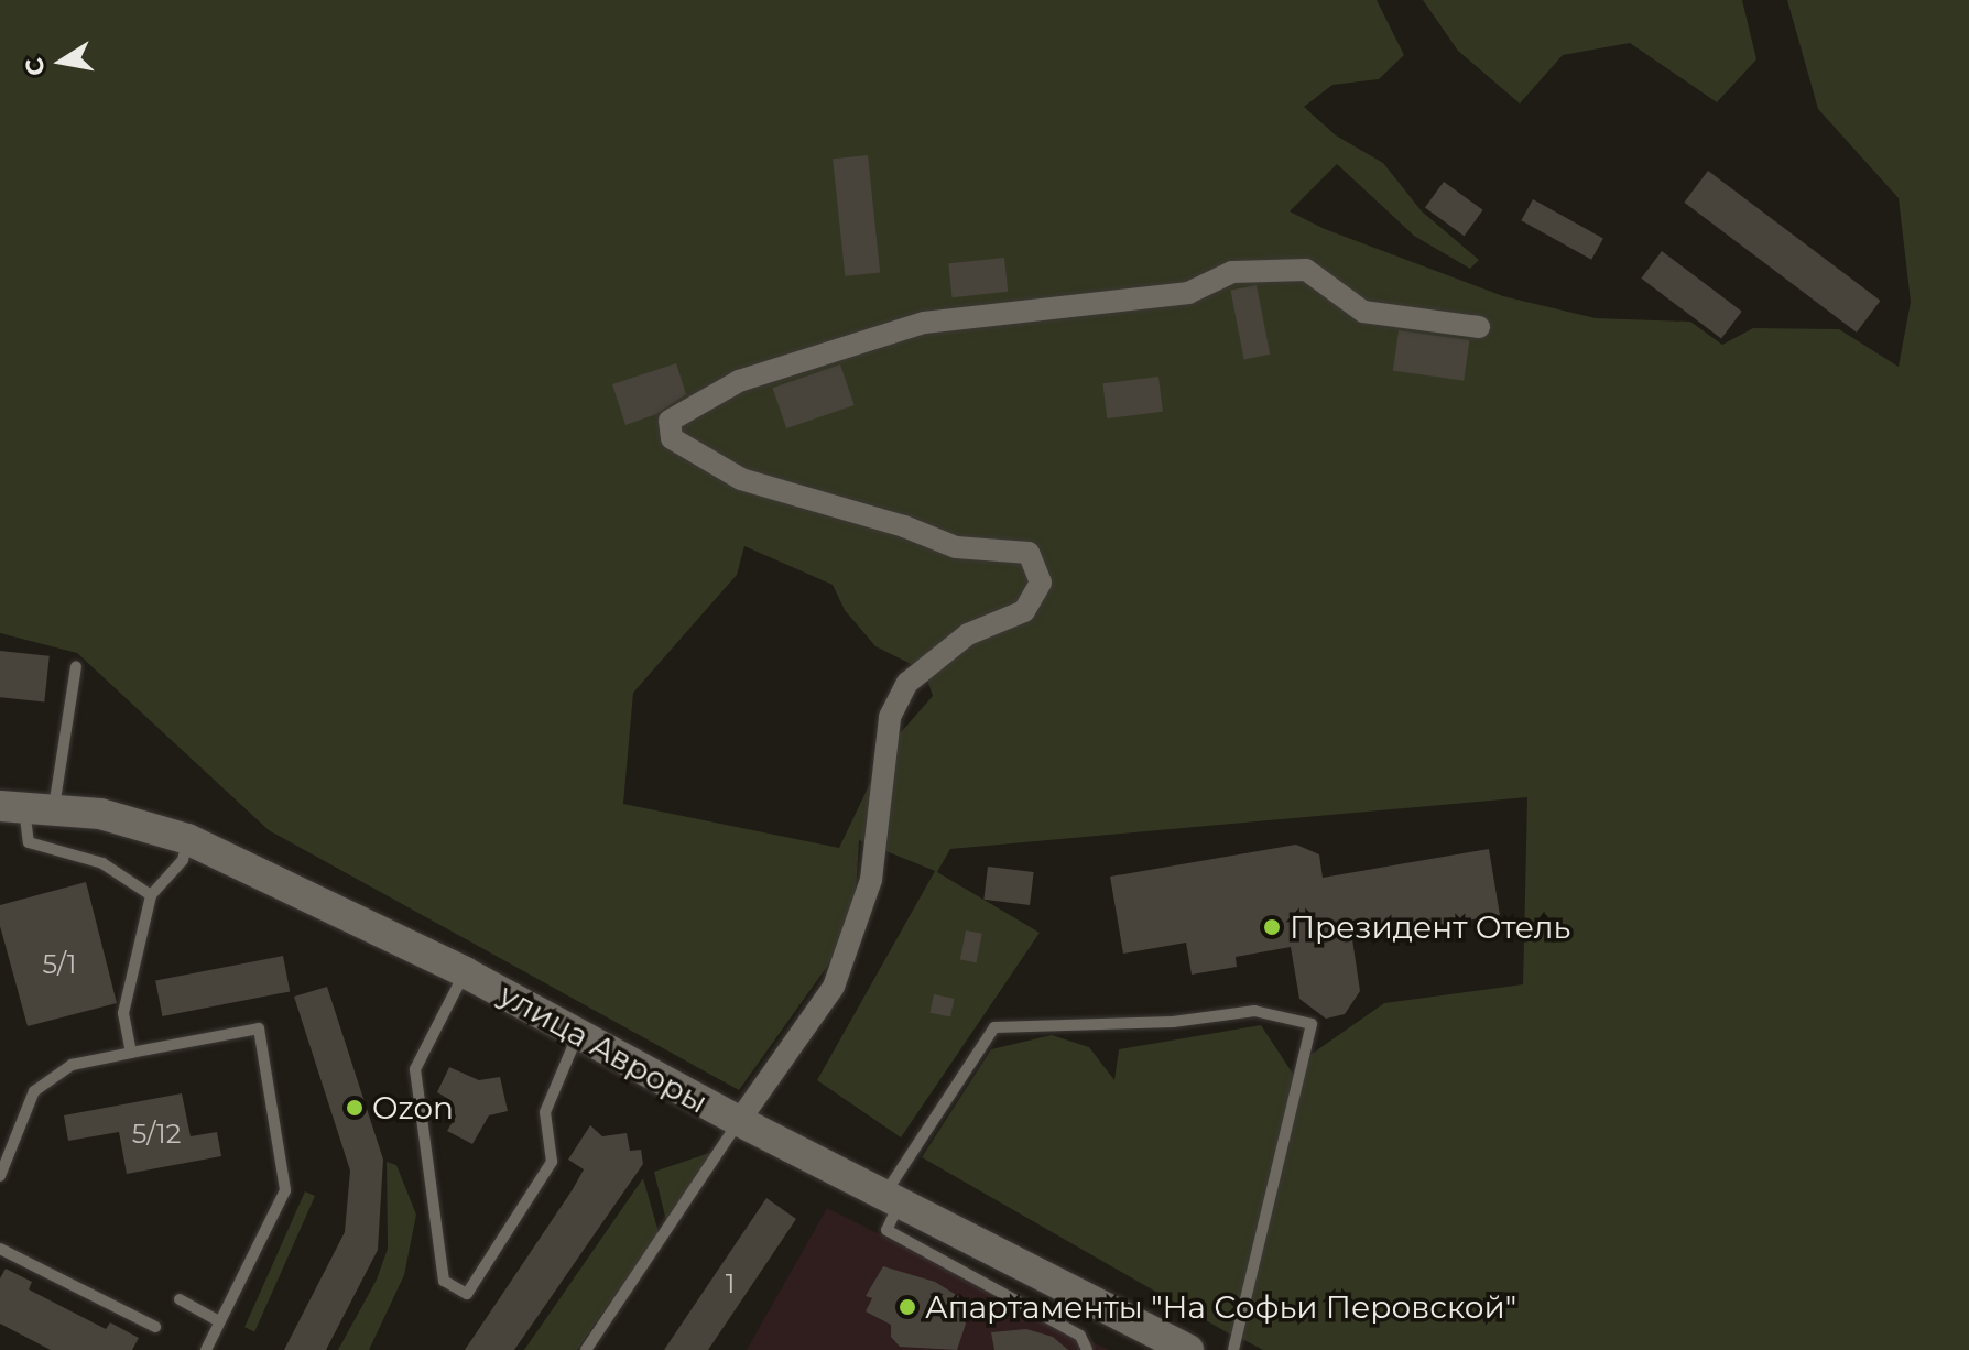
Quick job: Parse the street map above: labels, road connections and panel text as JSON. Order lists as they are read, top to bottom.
{
  "streets": {
    "street": ["улица Авроры"]
  },
  "places": ["Президент Отель", "Ozon", "Апартаменты \"На Софьи Перовской\""],
  "house_numbers": ["5/1", "5/12", "1"],
  "north": "left"
}
